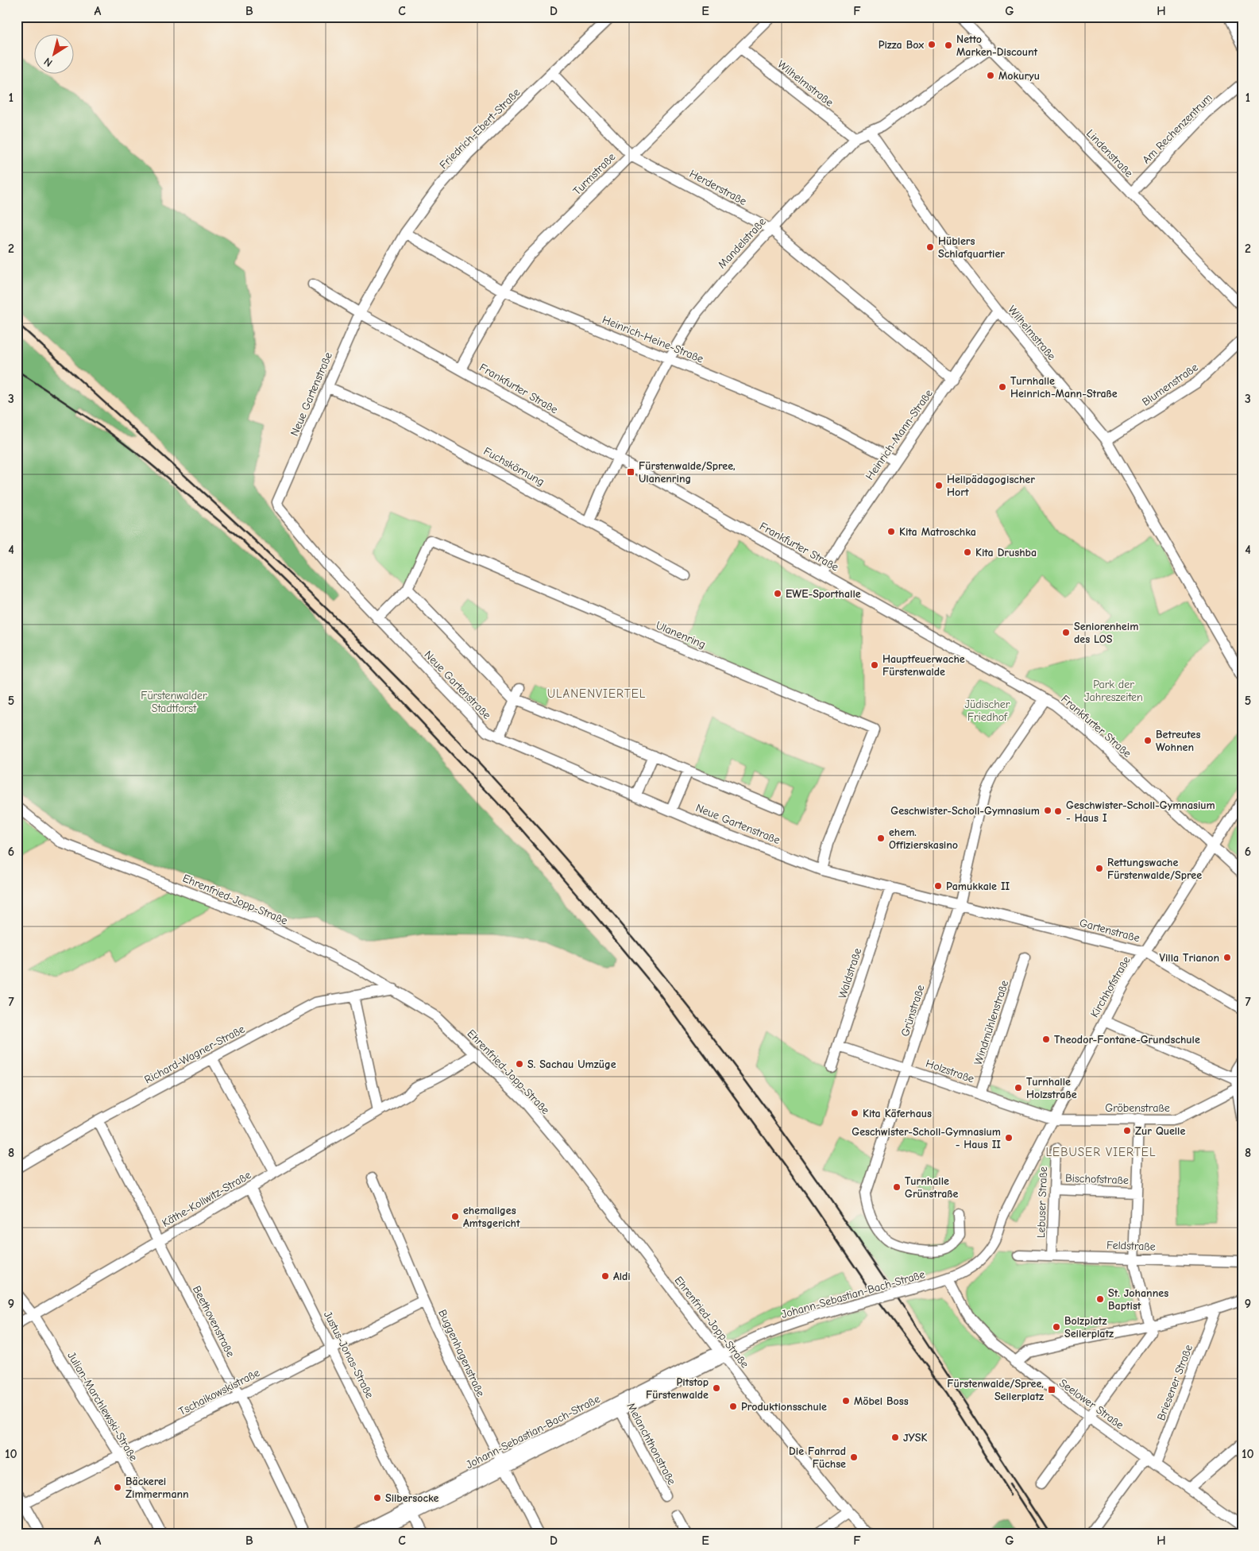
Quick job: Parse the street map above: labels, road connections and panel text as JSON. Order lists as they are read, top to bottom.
{
  "streets": {
    "street": [
      "Wilhelmstraße",
      "Friedrich-Ebert-Straße",
      "Am Rechenzentrum",
      "Lindenstraße",
      "Turmstraße",
      "Herderstraße",
      "Mandelstraße",
      "Heinrich-Heine-Straße",
      "Blumenstraße",
      "Frankfurter Straße",
      "Neue Gartenstraße",
      "Heinrich-Mann-Straße",
      "Fuchskörnung",
      "Ulanenring",
      "Ehrenfried-Jopp-Straße",
      "Gartenstraße",
      "Waldstraße",
      "Kirchhofstraße",
      "Grünstraße",
      "Windmühlenstraße",
      "Richard-Wagner-Straße",
      "Holzstraße",
      "Gröbenstraße",
      "Bischofstraße",
      "Käthe-Kollwitz-Straße",
      "Lebuser Straße",
      "Feldstraße",
      "Johann-Sebastian-Bach-Straße",
      "Beethovenstraße",
      "Buggenhagenstraße",
      "Justus-Jonas-Straße",
      "Briesener Straße",
      "Tschaikowskistraße",
      "Seelower Straße",
      "Julian-Marchlewski-Straße",
      "Melanchthonstraße"
    ]
  },
  "crossings": [
    ["Wilhelmstraße", "Turmstraße"],
    ["Wilhelmstraße", "Mandelstraße"],
    ["Wilhelmstraße", "Blumenstraße"],
    ["Wilhelmstraße", "Heinrich-Mann-Straße"],
    ["Friedrich-Ebert-Straße", "Herderstraße"],
    ["Friedrich-Ebert-Straße", "Heinrich-Heine-Straße"],
    ["Friedrich-Ebert-Straße", "Frankfurter Straße"],
    ["Friedrich-Ebert-Straße", "Neue Gartenstraße"],
    ["Am Rechenzentrum", "Lindenstraße"],
    ["Lindenstraße", "Mandelstraße"],
    ["Turmstraße", "Herderstraße"],
    ["Turmstraße", "Heinrich-Heine-Straße"],
    ["Turmstraße", "Frankfurter Straße"],
    ["Herderstraße", "Mandelstraße"],
    ["Herderstraße", "Heinrich-Mann-Straße"],
    ["Mandelstraße", "Heinrich-Heine-Straße"],
    ["Mandelstraße", "Frankfurter Straße"],
    ["Mandelstraße", "Fuchskörnung"],
    ["Heinrich-Heine-Straße", "Heinrich-Mann-Straße"],
    ["Frankfurter Straße", "Neue Gartenstraße"],
    ["Frankfurter Straße", "Heinrich-Mann-Straße"],
    ["Frankfurter Straße", "Kirchhofstraße"],
    ["Frankfurter Straße", "Grünstraße"],
    ["Neue Gartenstraße", "Fuchskörnung"],
    ["Neue Gartenstraße", "Ulanenring"],
    ["Neue Gartenstraße", "Gartenstraße"],
    ["Neue Gartenstraße", "Waldstraße"],
    ["Neue Gartenstraße", "Grünstraße"],
    ["Ehrenfried-Jopp-Straße", "Richard-Wagner-Straße"],
    ["Ehrenfried-Jopp-Straße", "Käthe-Kollwitz-Straße"],
    ["Ehrenfried-Jopp-Straße", "Johann-Sebastian-Bach-Straße"],
    ["Gartenstraße", "Kirchhofstraße"],
    ["Gartenstraße", "Grünstraße"],
    ["Waldstraße", "Holzstraße"],
    ["Kirchhofstraße", "Holzstraße"],
    ["Kirchhofstraße", "Gröbenstraße"],
    ["Kirchhofstraße", "Johann-Sebastian-Bach-Straße"],
    ["Kirchhofstraße", "Seelower Straße"],
    ["Grünstraße", "Holzstraße"],
    ["Windmühlenstraße", "Holzstraße"],
    ["Richard-Wagner-Straße", "Beethovenstraße"],
    ["Holzstraße", "Gröbenstraße"],
    ["Bischofstraße", "Lebuser Straße"],
    ["Käthe-Kollwitz-Straße", "Beethovenstraße"],
    ["Käthe-Kollwitz-Straße", "Justus-Jonas-Straße"],
    ["Käthe-Kollwitz-Straße", "Julian-Marchlewski-Straße"],
    ["Lebuser Straße", "Feldstraße"],
    ["Johann-Sebastian-Bach-Straße", "Buggenhagenstraße"],
    ["Johann-Sebastian-Bach-Straße", "Justus-Jonas-Straße"],
    ["Johann-Sebastian-Bach-Straße", "Seelower Straße"],
    ["Johann-Sebastian-Bach-Straße", "Melanchthonstraße"],
    ["Beethovenstraße", "Tschaikowskistraße"],
    ["Buggenhagenstraße", "Tschaikowskistraße"],
    ["Justus-Jonas-Straße", "Tschaikowskistraße"],
    ["Briesener Straße", "Seelower Straße"],
    ["Tschaikowskistraße", "Julian-Marchlewski-Straße"]
  ],
  "districts": ["ULANENVIERTEL", "LEBUSER VIERTEL"],
  "parks": ["Park der Jahreszeiten", "Fürstenwalder Stadtforst", "Jüdischer Friedhof"],
  "places": {
    "other": [
      "Pizza Box",
      "Netto Marken-Discount",
      "Mokuryu",
      "Hüblers Schlafquartier",
      "Turnhalle Heinrich-Mann-Straße",
      "Heilpädagogischer Hort",
      "Kita Matroschka",
      "Kita Drushba",
      "EWE-Sporthalle",
      "Seniorenheim des LOS",
      "Hauptfeuerwache Fürstenwalde",
      "Betreutes Wohnen",
      "Geschwister-Scholl-Gymnasium",
      "Geschwister-Scholl-Gymnasium - Haus I",
      "ehem. Offizierskasino",
      "Rettungswache Fürstenwalde/Spree",
      "Pamukkale II",
      "Villa Trianon",
      "Theodor-Fontane-Grundschule",
      "S. Sachau Umzüge",
      "Turnhalle Holzstraße",
      "Kita Käferhaus",
      "Zur Quelle",
      "Geschwister-Scholl-Gymnasium - Haus II",
      "Turnhalle Grünstraße",
      "ehemaliges Amtsgericht",
      "Aldi",
      "St. Johannes Baptist",
      "Bolzplatz Seilerplatz",
      "Pitstop Fürstenwalde",
      "Möbel Boss",
      "Produktionsschule",
      "JYSK",
      "Die Fahrrad Füchse",
      "Bäckerei Zimmermann",
      "Silbersocke"
    ],
    "transit": ["Fürstenwalde/Spree, Ulanenring", "Fürstenwalde/Spree, Seilerplatz"]
  },
  "north": "bottom left",
  "grid": {
    "columns": [
      "A",
      "B",
      "C",
      "D",
      "E",
      "F",
      "G",
      "H"
    ],
    "rows": [
      "1",
      "2",
      "3",
      "4",
      "5",
      "6",
      "7",
      "8",
      "9",
      "10"
    ]
  }
}
